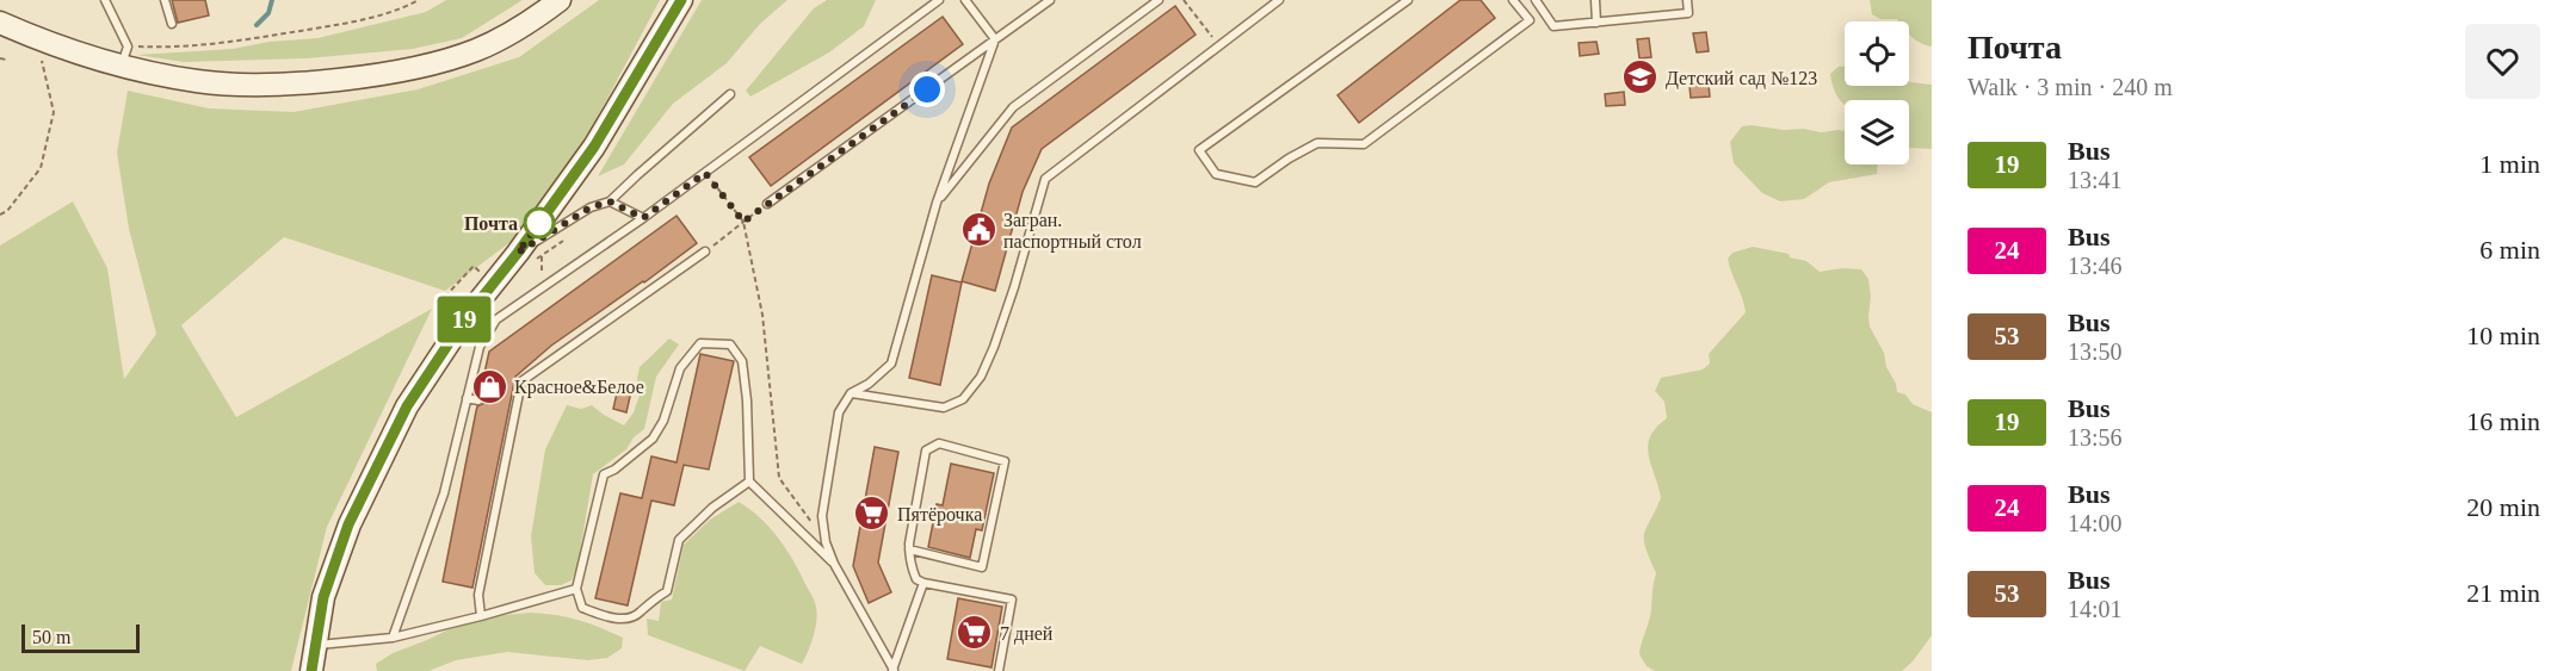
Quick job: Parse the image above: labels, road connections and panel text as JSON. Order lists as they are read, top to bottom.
{
  "places": {
    "school or university": ["Детский сад №123"],
    "other": ["Почта"],
    "public building": ["Загран. паспортный стол"],
    "shop": ["Красное&Белое"],
    "supermarket": ["Пятёрочка", "7 дней"]
  },
  "lines": ["bus line 19"],
  "scale_bar": "50 m",
  "page": {
    "on_map": "19",
    "heading": ["Почта", "Walk · 3 min · 240 m"],
    "list": [
      {
        "mark": "19",
        "name": "Bus",
        "note": "13:41",
        "value": "1 min"
      },
      {
        "mark": "24",
        "name": "Bus",
        "note": "13:46",
        "value": "6 min"
      },
      {
        "mark": "53",
        "name": "Bus",
        "note": "13:50",
        "value": "10 min"
      },
      {
        "mark": "19",
        "name": "Bus",
        "note": "13:56",
        "value": "16 min"
      },
      {
        "mark": "24",
        "name": "Bus",
        "note": "14:00",
        "value": "20 min"
      },
      {
        "mark": "53",
        "name": "Bus",
        "note": "14:01",
        "value": "21 min"
      }
    ],
    "scale": "50 m"
  }
}
